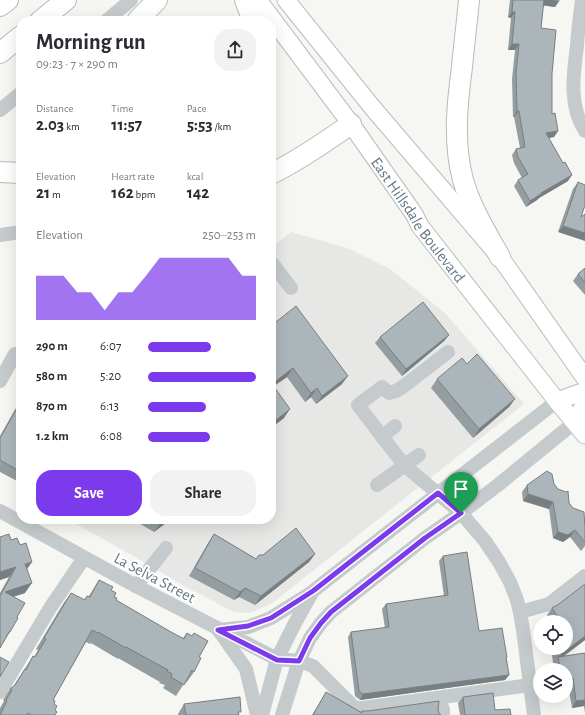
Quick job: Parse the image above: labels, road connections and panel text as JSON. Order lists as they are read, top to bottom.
{
  "streets": {
    "main road": ["East Hillsdale Boulevard"],
    "street": ["La Selva Street"]
  },
  "page": {
    "heading": ["Morning run", "09:23 · 7 × 290 m"],
    "stats": [
      ["Distance", "2.03 km"],
      ["Time", "11:57"],
      ["Pace", "5:53 /km"],
      ["Elevation", "21 m"],
      ["Heart rate", "162 bpm"],
      ["kcal", "142"]
    ],
    "chart": ["Elevation", "250–253 m"],
    "list": [
      {
        "name": "290 m",
        "note": "6:07"
      },
      {
        "name": "580 m",
        "note": "5:20"
      },
      {
        "name": "870 m",
        "note": "6:13"
      },
      {
        "name": "1.2 km",
        "note": "6:08"
      }
    ],
    "buttons": ["Save", "Share"]
  }
}
